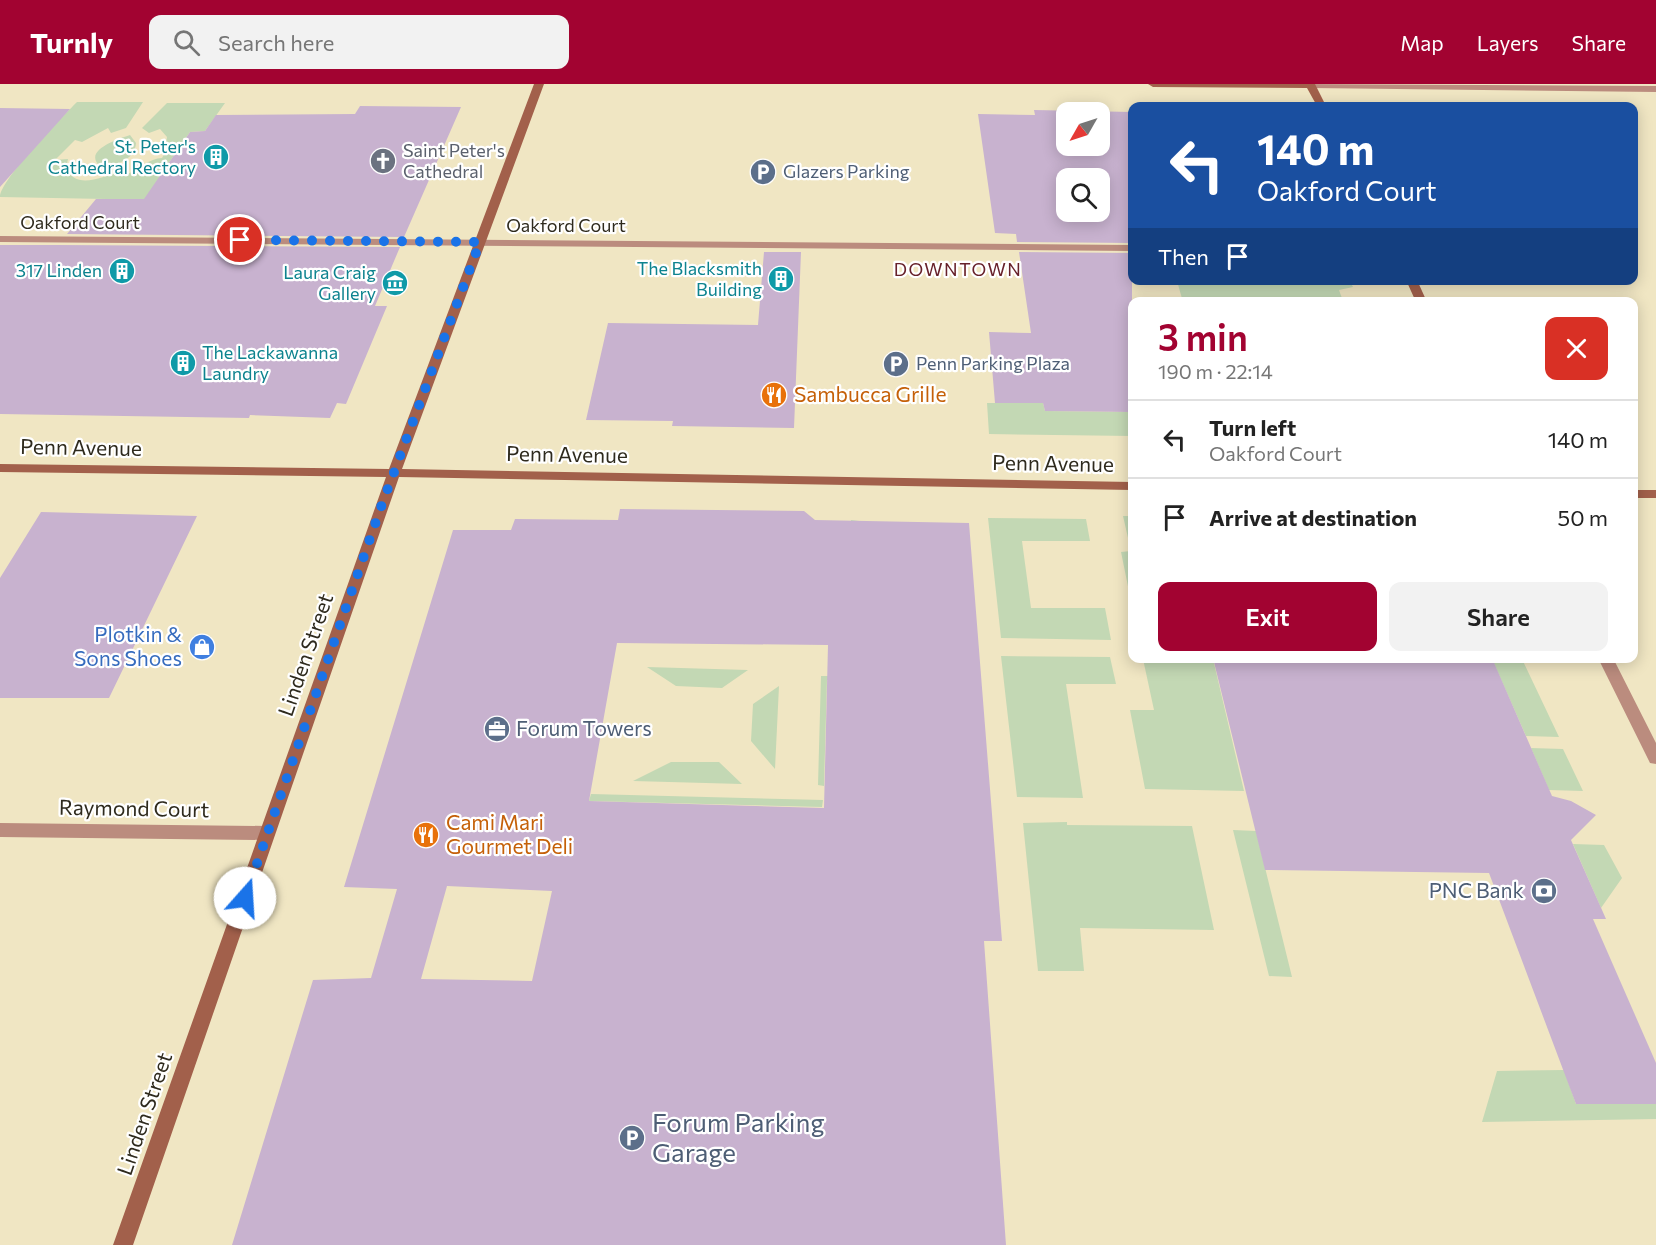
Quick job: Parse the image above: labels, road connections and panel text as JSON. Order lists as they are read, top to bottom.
{
  "streets": {
    "main road": ["Penn Avenue", "Linden Street"],
    "street": ["Oakford Court", "Raymond Court"]
  },
  "crossings": [
    ["Oakford Court", "Linden Street"],
    ["Penn Avenue", "Linden Street"],
    ["Linden Street", "Raymond Court"]
  ],
  "districts": ["DOWNTOWN"],
  "places": {
    "building": [
      "St. Peter's Cathedral Rectory",
      "317 Linden",
      "The Blacksmith Building",
      "The Lackawanna Laundry"
    ],
    "church": ["Saint Peter's Cathedral"],
    "parking": ["Glazers Parking", "Penn Parking Plaza", "Forum Parking Garage"],
    "museum": ["Laura Craig Gallery"],
    "restaurant": ["Sambucca Grille", "Cami Mari Gourmet Deli"],
    "shop": ["Plotkin & Sons Shoes"],
    "office": ["Forum Towers"],
    "bank": ["PNC Bank"]
  },
  "north": "bottom left",
  "page": {
    "header": "Turnly",
    "search": "Search here",
    "nav": ["Map", "Layers", "Share"],
    "turn": ["140 m", "Oakford Court"],
    "then": "Then",
    "heading": ["3 min", "190 m · 22:14"],
    "list": [
      {
        "name": "Turn left",
        "note": "Oakford Court",
        "value": "140 m"
      },
      {
        "name": "Arrive at destination",
        "value": "50 m"
      }
    ],
    "buttons": ["Exit", "Share"]
  }
}
